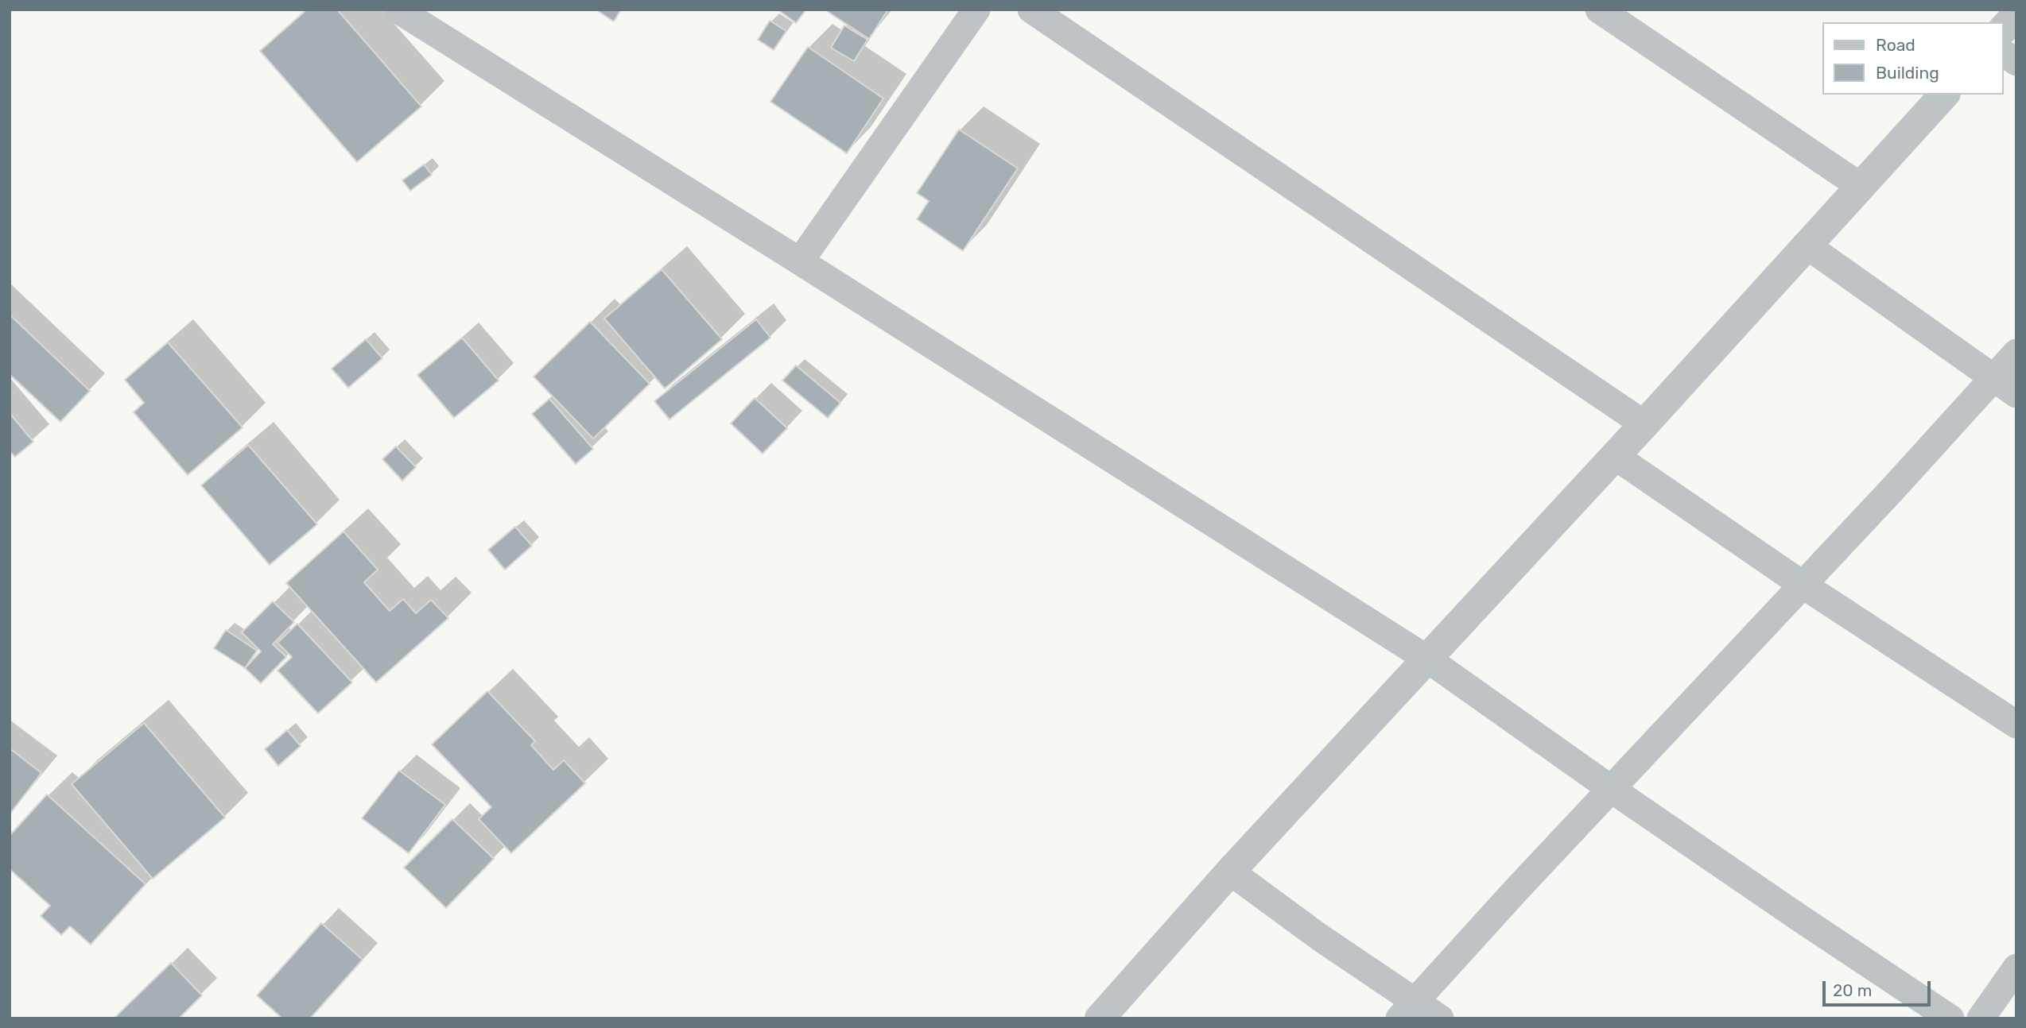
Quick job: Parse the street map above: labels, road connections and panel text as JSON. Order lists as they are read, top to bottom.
{
  "legend": ["Road", "Building"],
  "scale_bar": "20 m"
}
